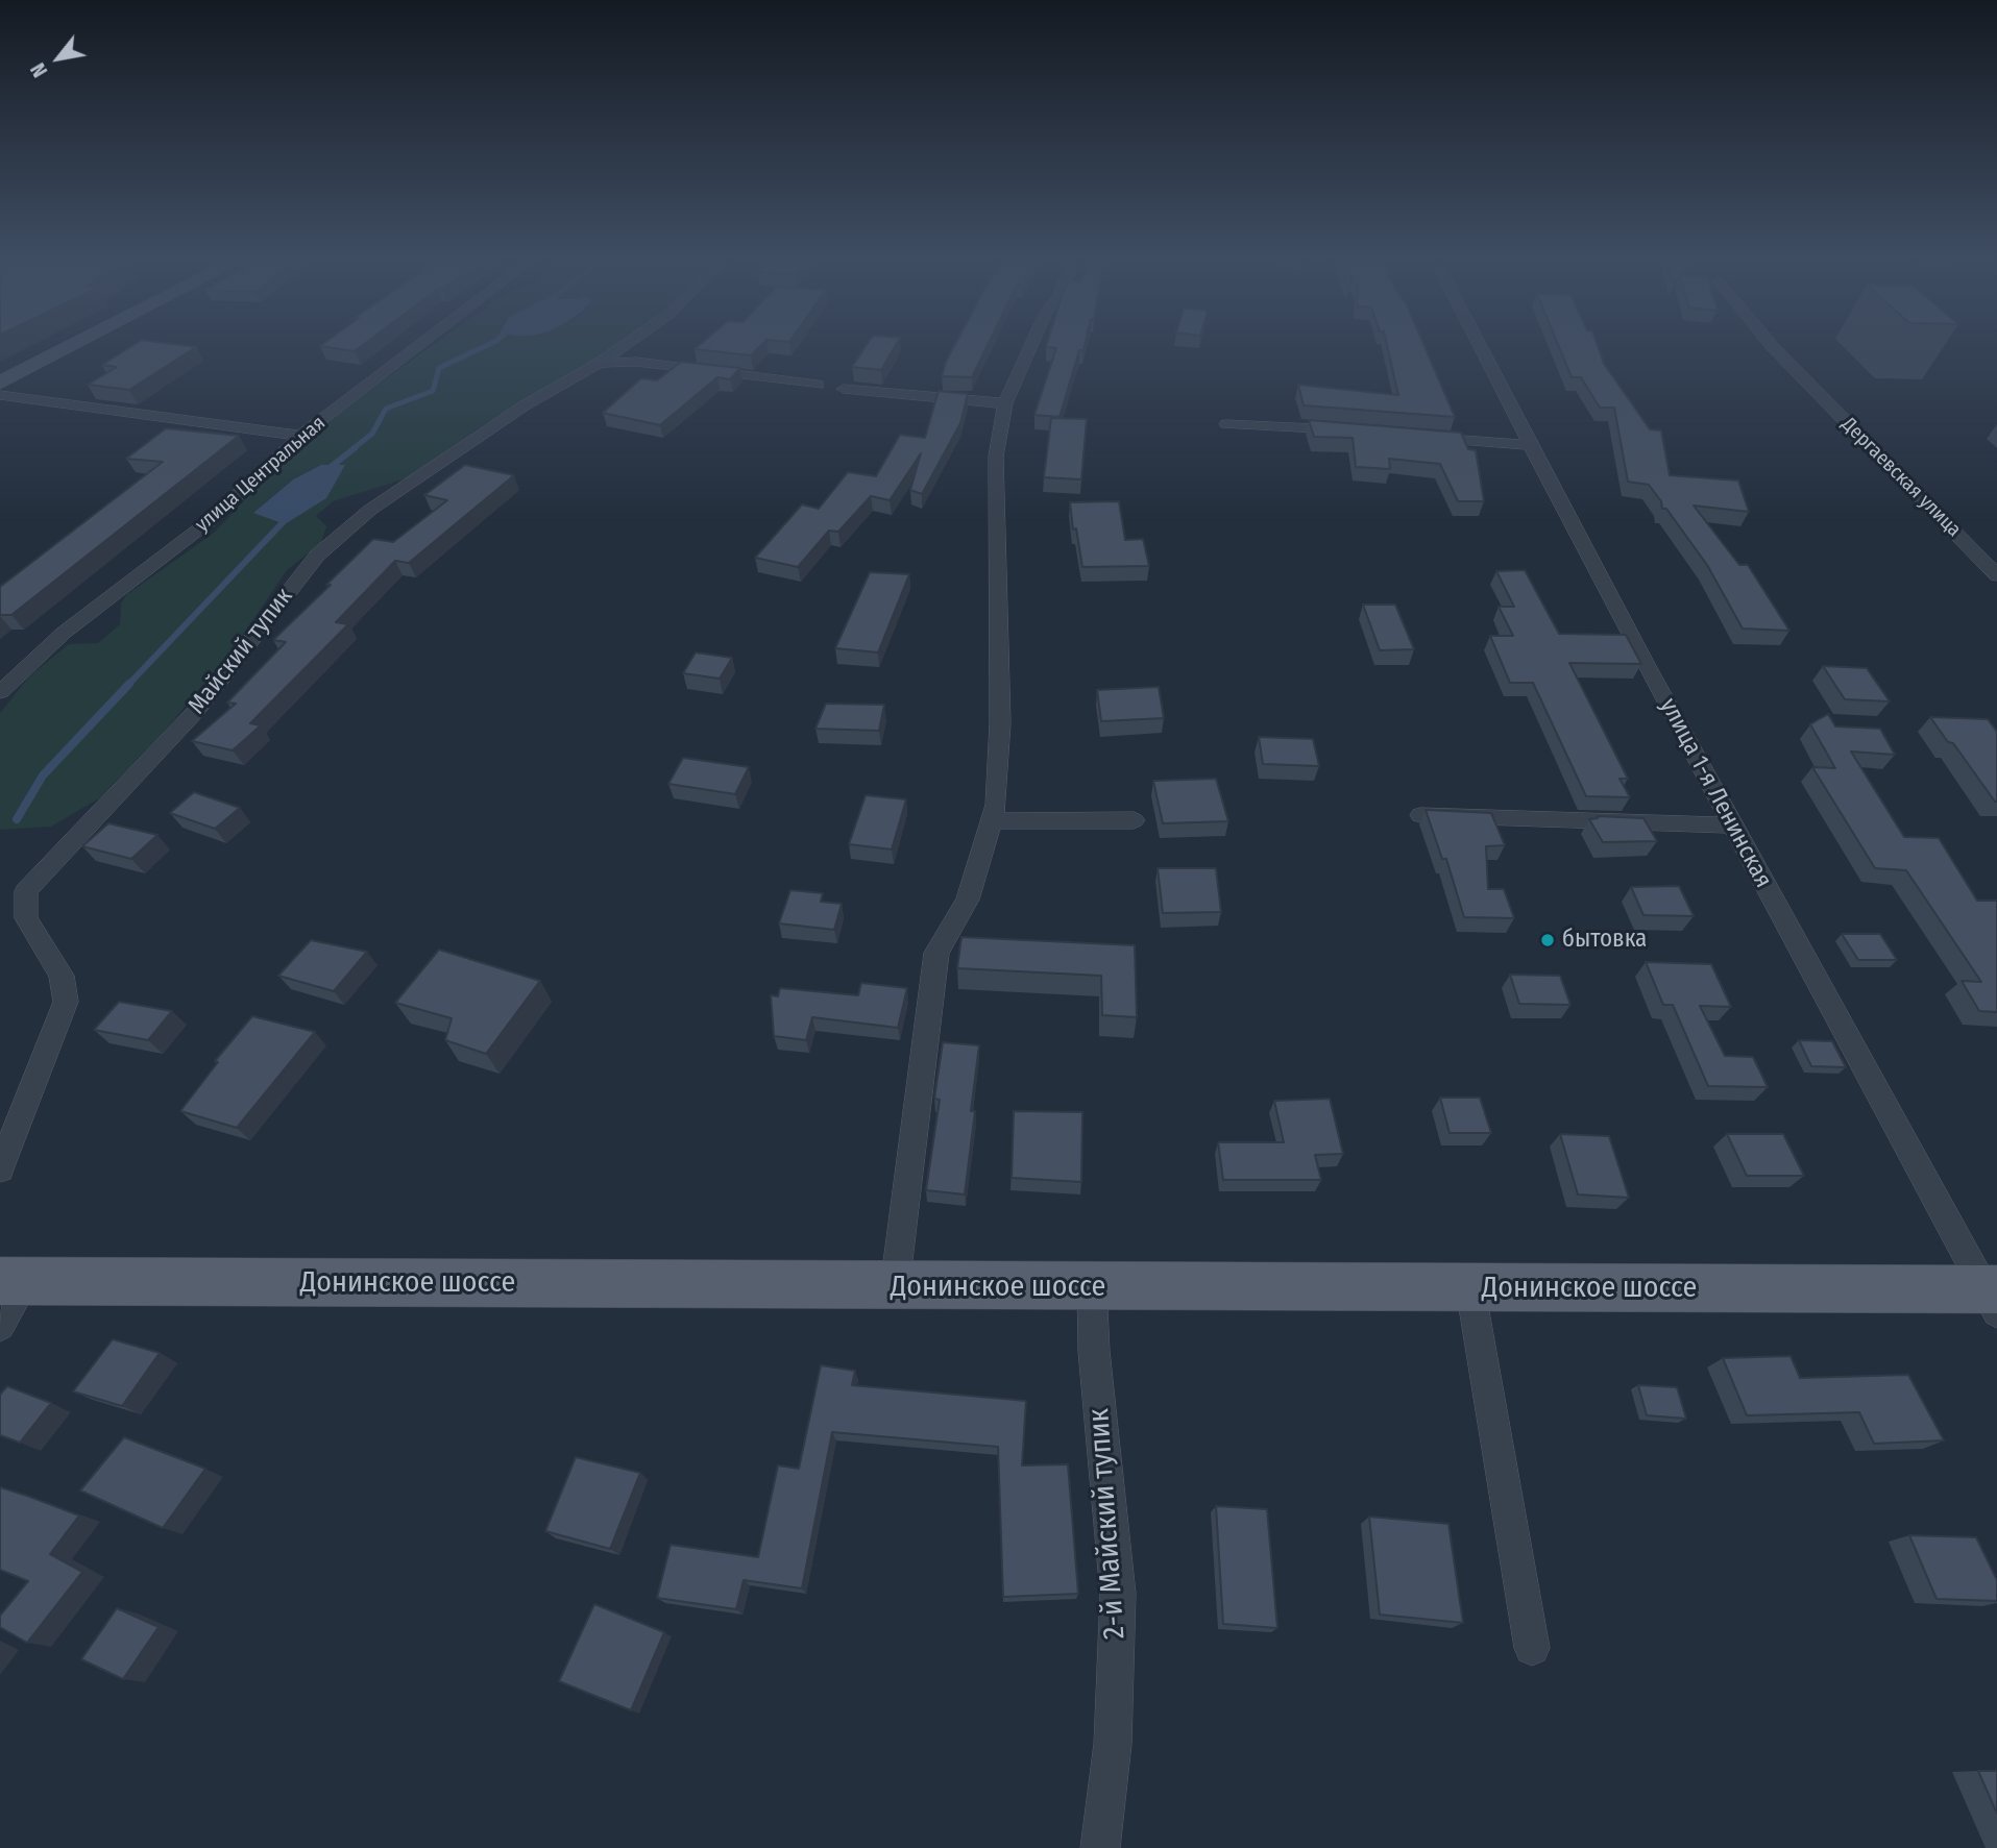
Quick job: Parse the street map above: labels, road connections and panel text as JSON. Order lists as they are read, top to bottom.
{
  "streets": {
    "main road": ["Донинское шоссе"],
    "street": [
      "улица Центральная",
      "Дергаевская улица",
      "Майский тупик",
      "улица 1-я Ленинская",
      "2-й Майский тупик"
    ]
  },
  "crossings": [
    ["улица 1-я Ленинская", "Донинское шоссе"],
    ["Донинское шоссе", "2-й Майский тупик"]
  ],
  "places": ["бытовка"],
  "north": "bottom left"
}
